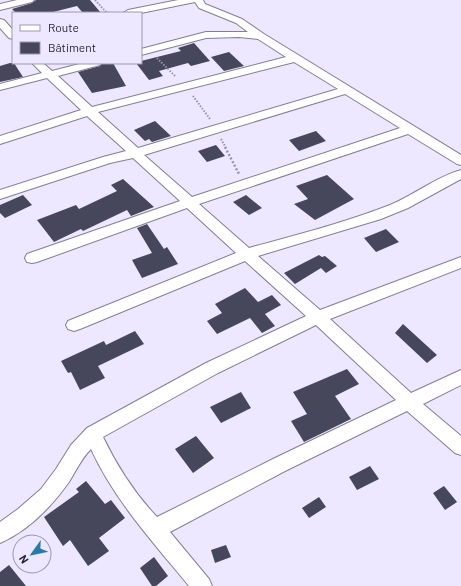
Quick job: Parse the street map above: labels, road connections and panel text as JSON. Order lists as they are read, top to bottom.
{
  "legend": ["Route", "Bâtiment"],
  "north": "bottom left"
}
